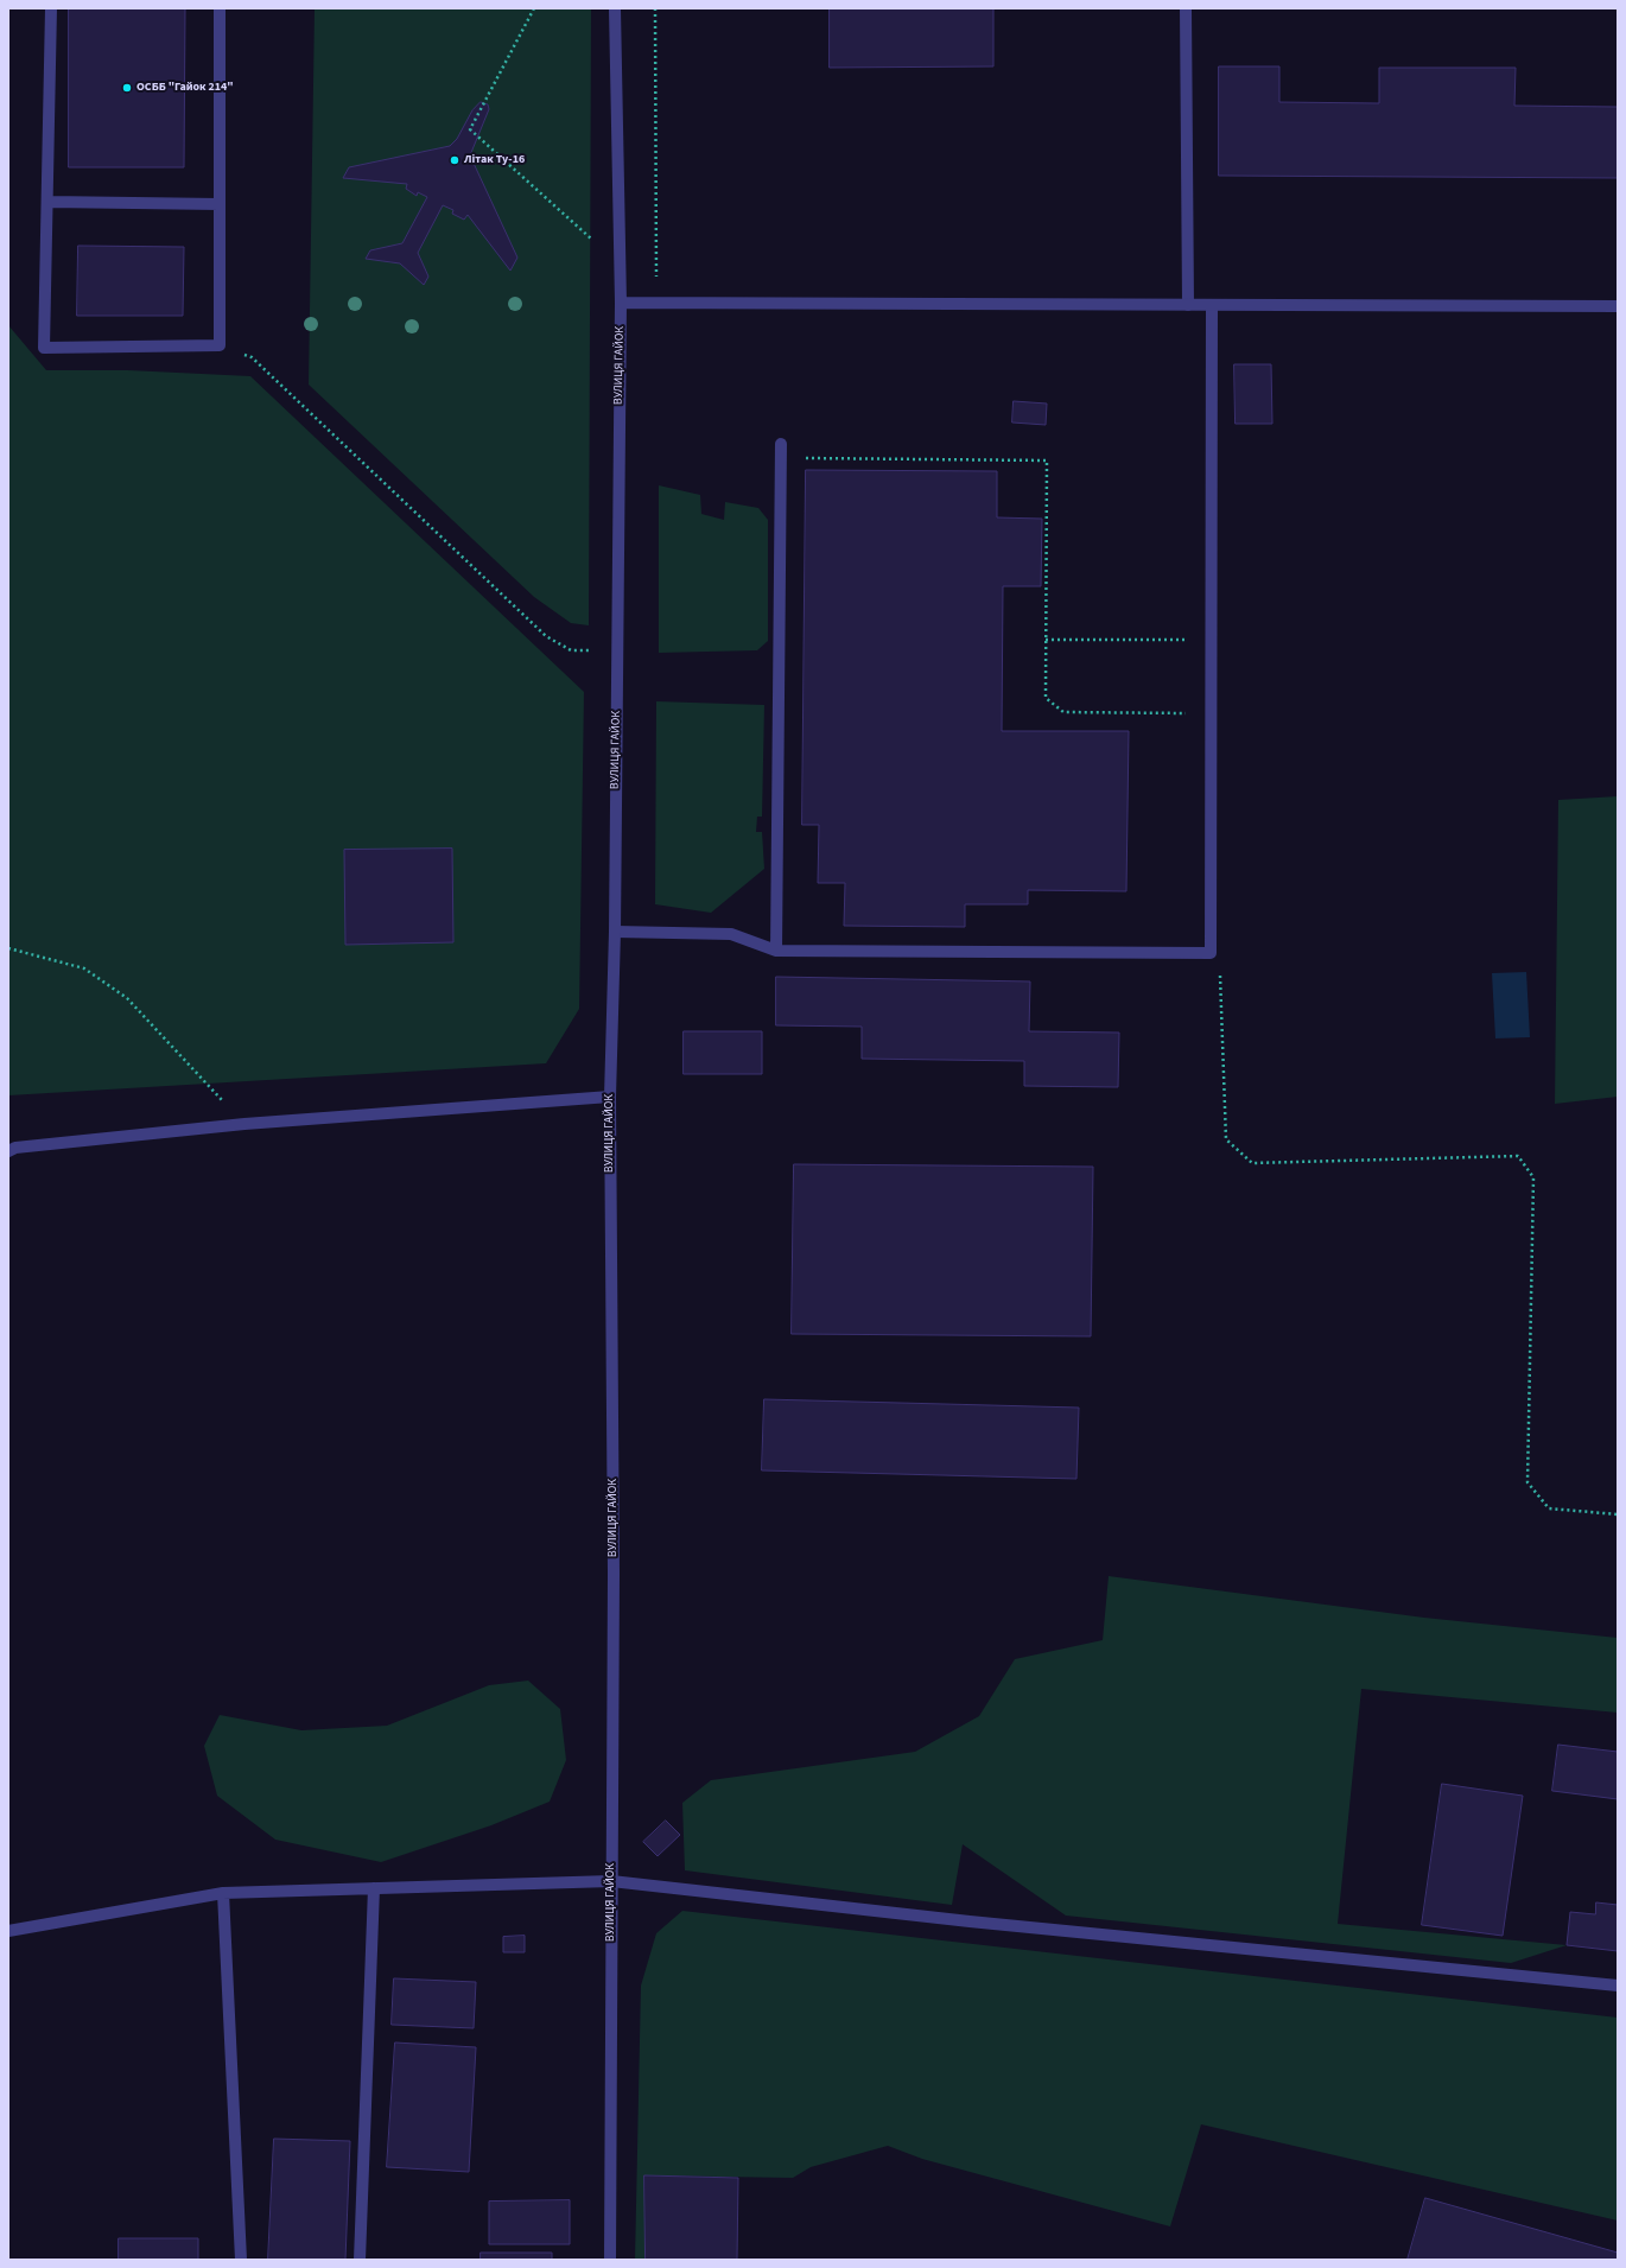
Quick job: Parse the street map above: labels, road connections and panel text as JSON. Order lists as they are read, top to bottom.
{
  "streets": {
    "street": ["ВУЛИЦЯ ГАЙОК"]
  },
  "places": ["ОСББ \"Гайок 214\"", "Літак Ту-16"]
}
